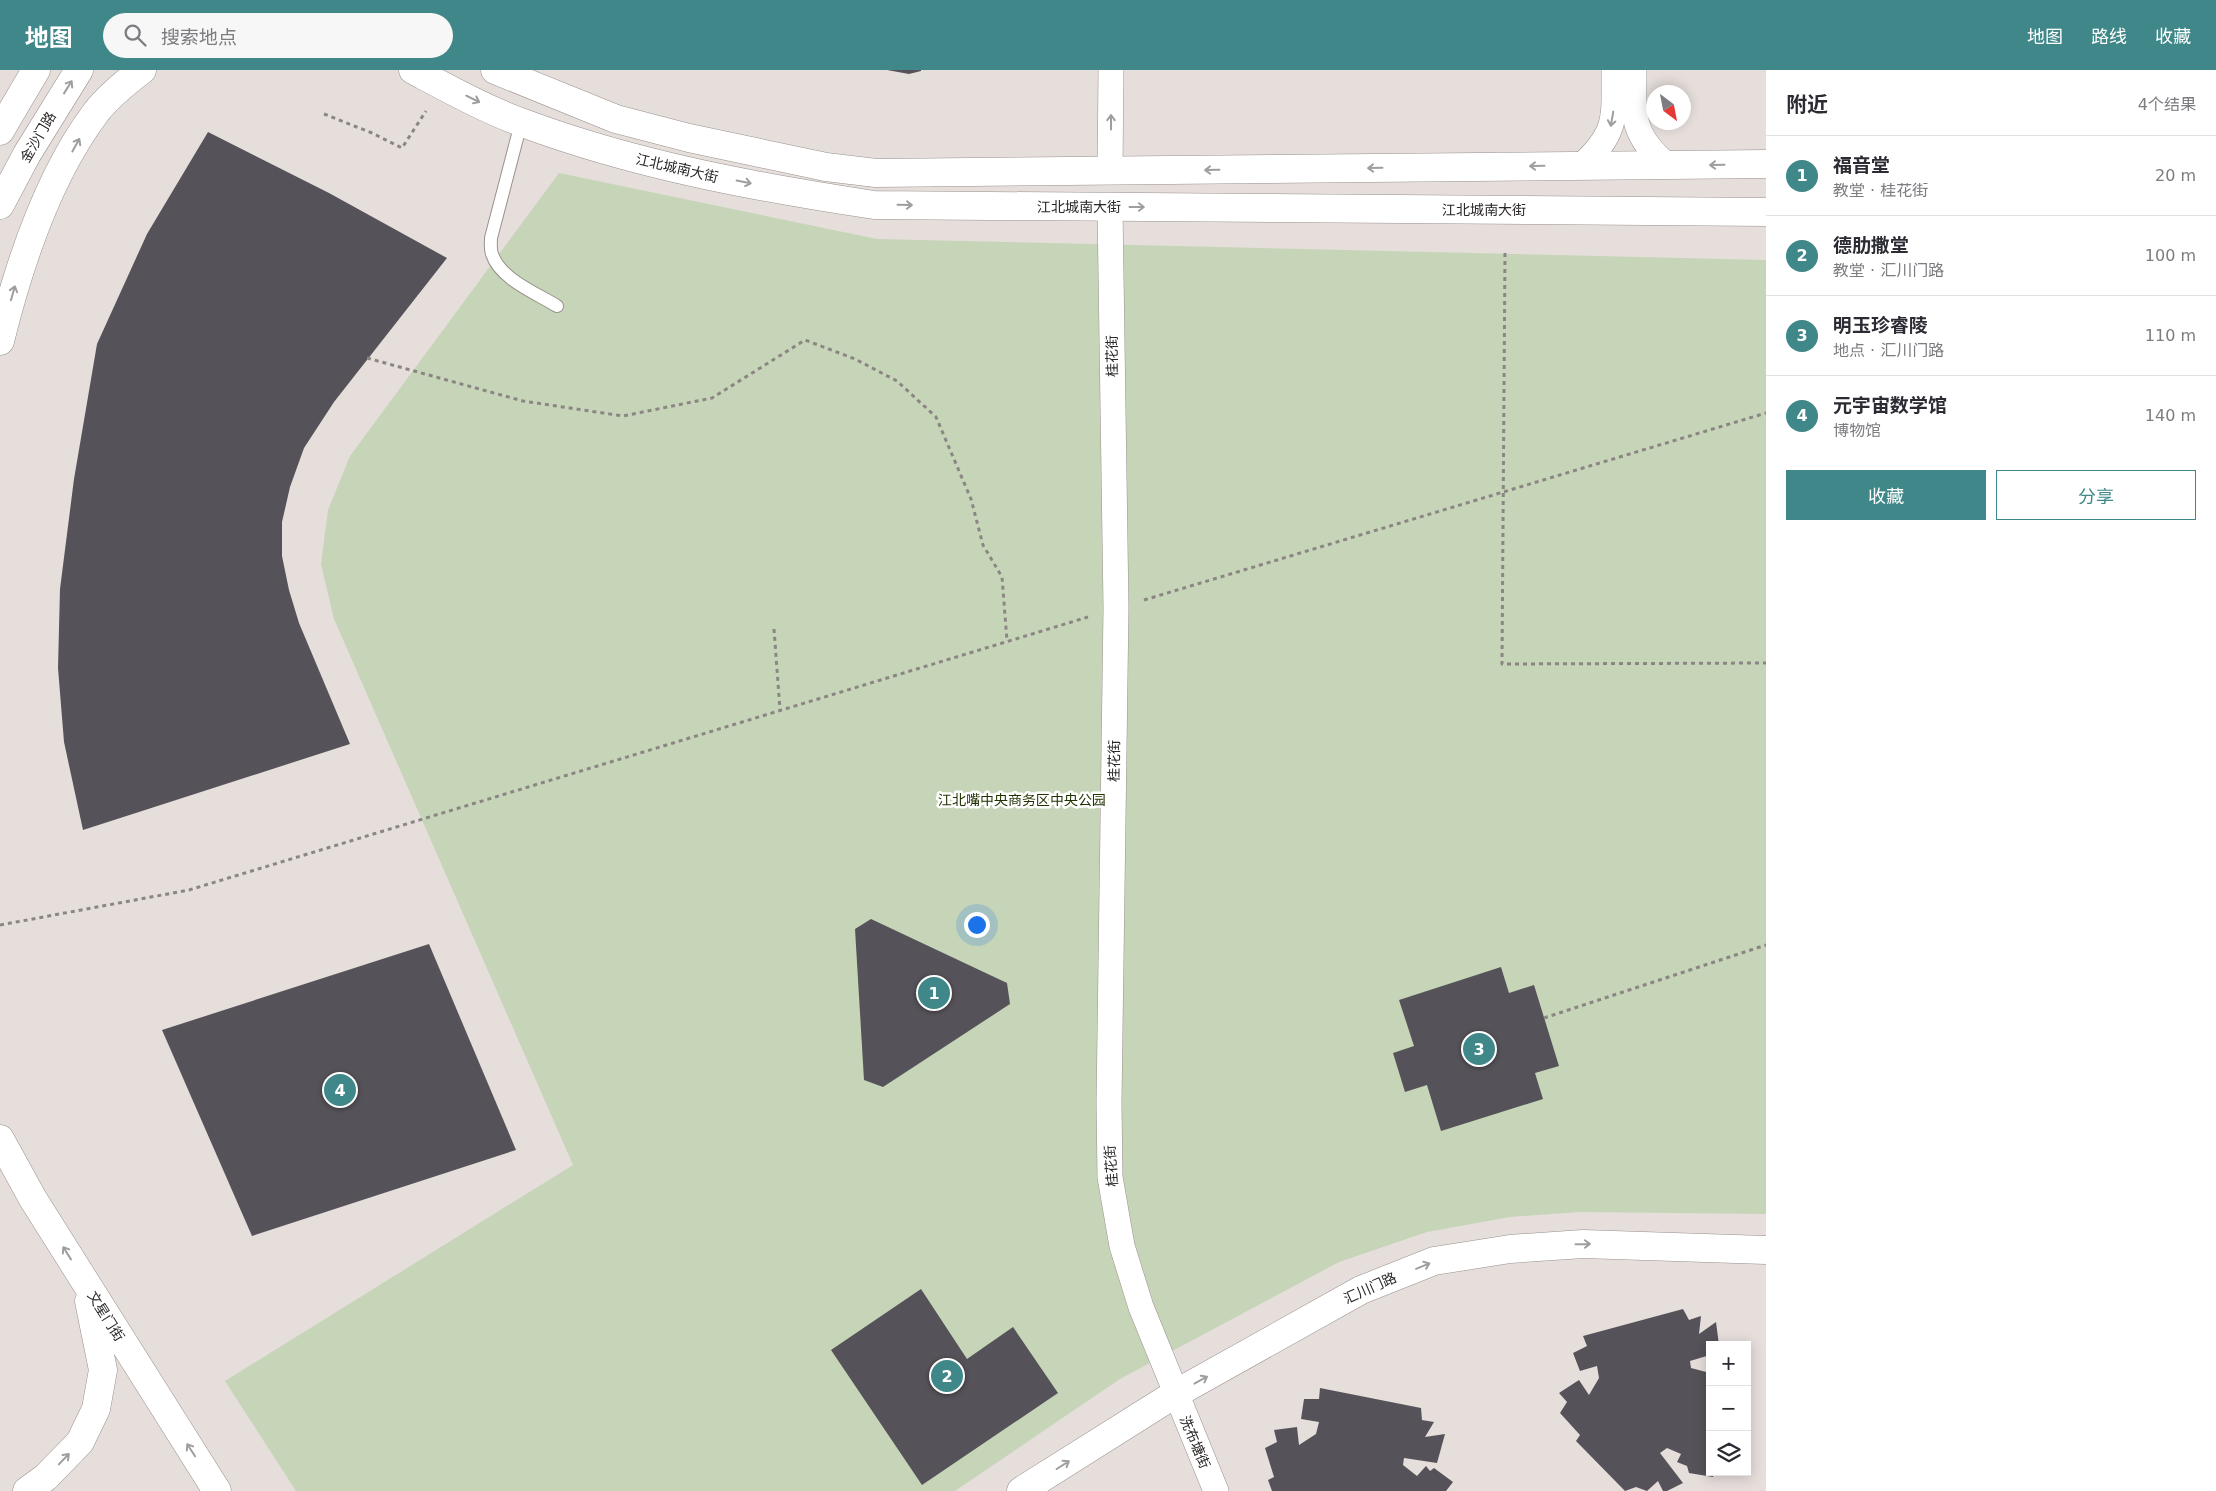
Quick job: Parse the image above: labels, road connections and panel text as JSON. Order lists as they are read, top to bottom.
{
  "streets": {
    "main road": [
      "金沙门路",
      "江北城南大街",
      "汇川门路",
      "文星门街"
    ],
    "street": ["桂花街", "洗布塘街"]
  },
  "crossings": [
    ["江北城南大街", "桂花街"],
    ["桂花街", "汇川门路"],
    ["桂花街", "洗布塘街"],
    ["汇川门路", "洗布塘街"]
  ],
  "one_way": ["汇川门路", "文星门街"],
  "parks": ["江北嘴中央商务区中央公园"],
  "north": "bottom right",
  "page": {
    "header": "地图",
    "search": "搜索地点",
    "nav": ["地图", "路线", "收藏"],
    "heading": ["附近", "4个结果"],
    "list": [
      {
        "mark": "1",
        "name": "福音堂",
        "note": "教堂 · 桂花街",
        "value": "20 m"
      },
      {
        "mark": "2",
        "name": "德肋撒堂",
        "note": "教堂 · 汇川门路",
        "value": "100 m"
      },
      {
        "mark": "3",
        "name": "明玉珍睿陵",
        "note": "地点 · 汇川门路",
        "value": "110 m"
      },
      {
        "mark": "4",
        "name": "元宇宙数学馆",
        "note": "博物馆",
        "value": "140 m"
      }
    ],
    "buttons": ["收藏", "分享"],
    "pins": [
      "1",
      "3",
      "4",
      "2"
    ],
    "map_buttons": ["+", "−"]
  }
}
